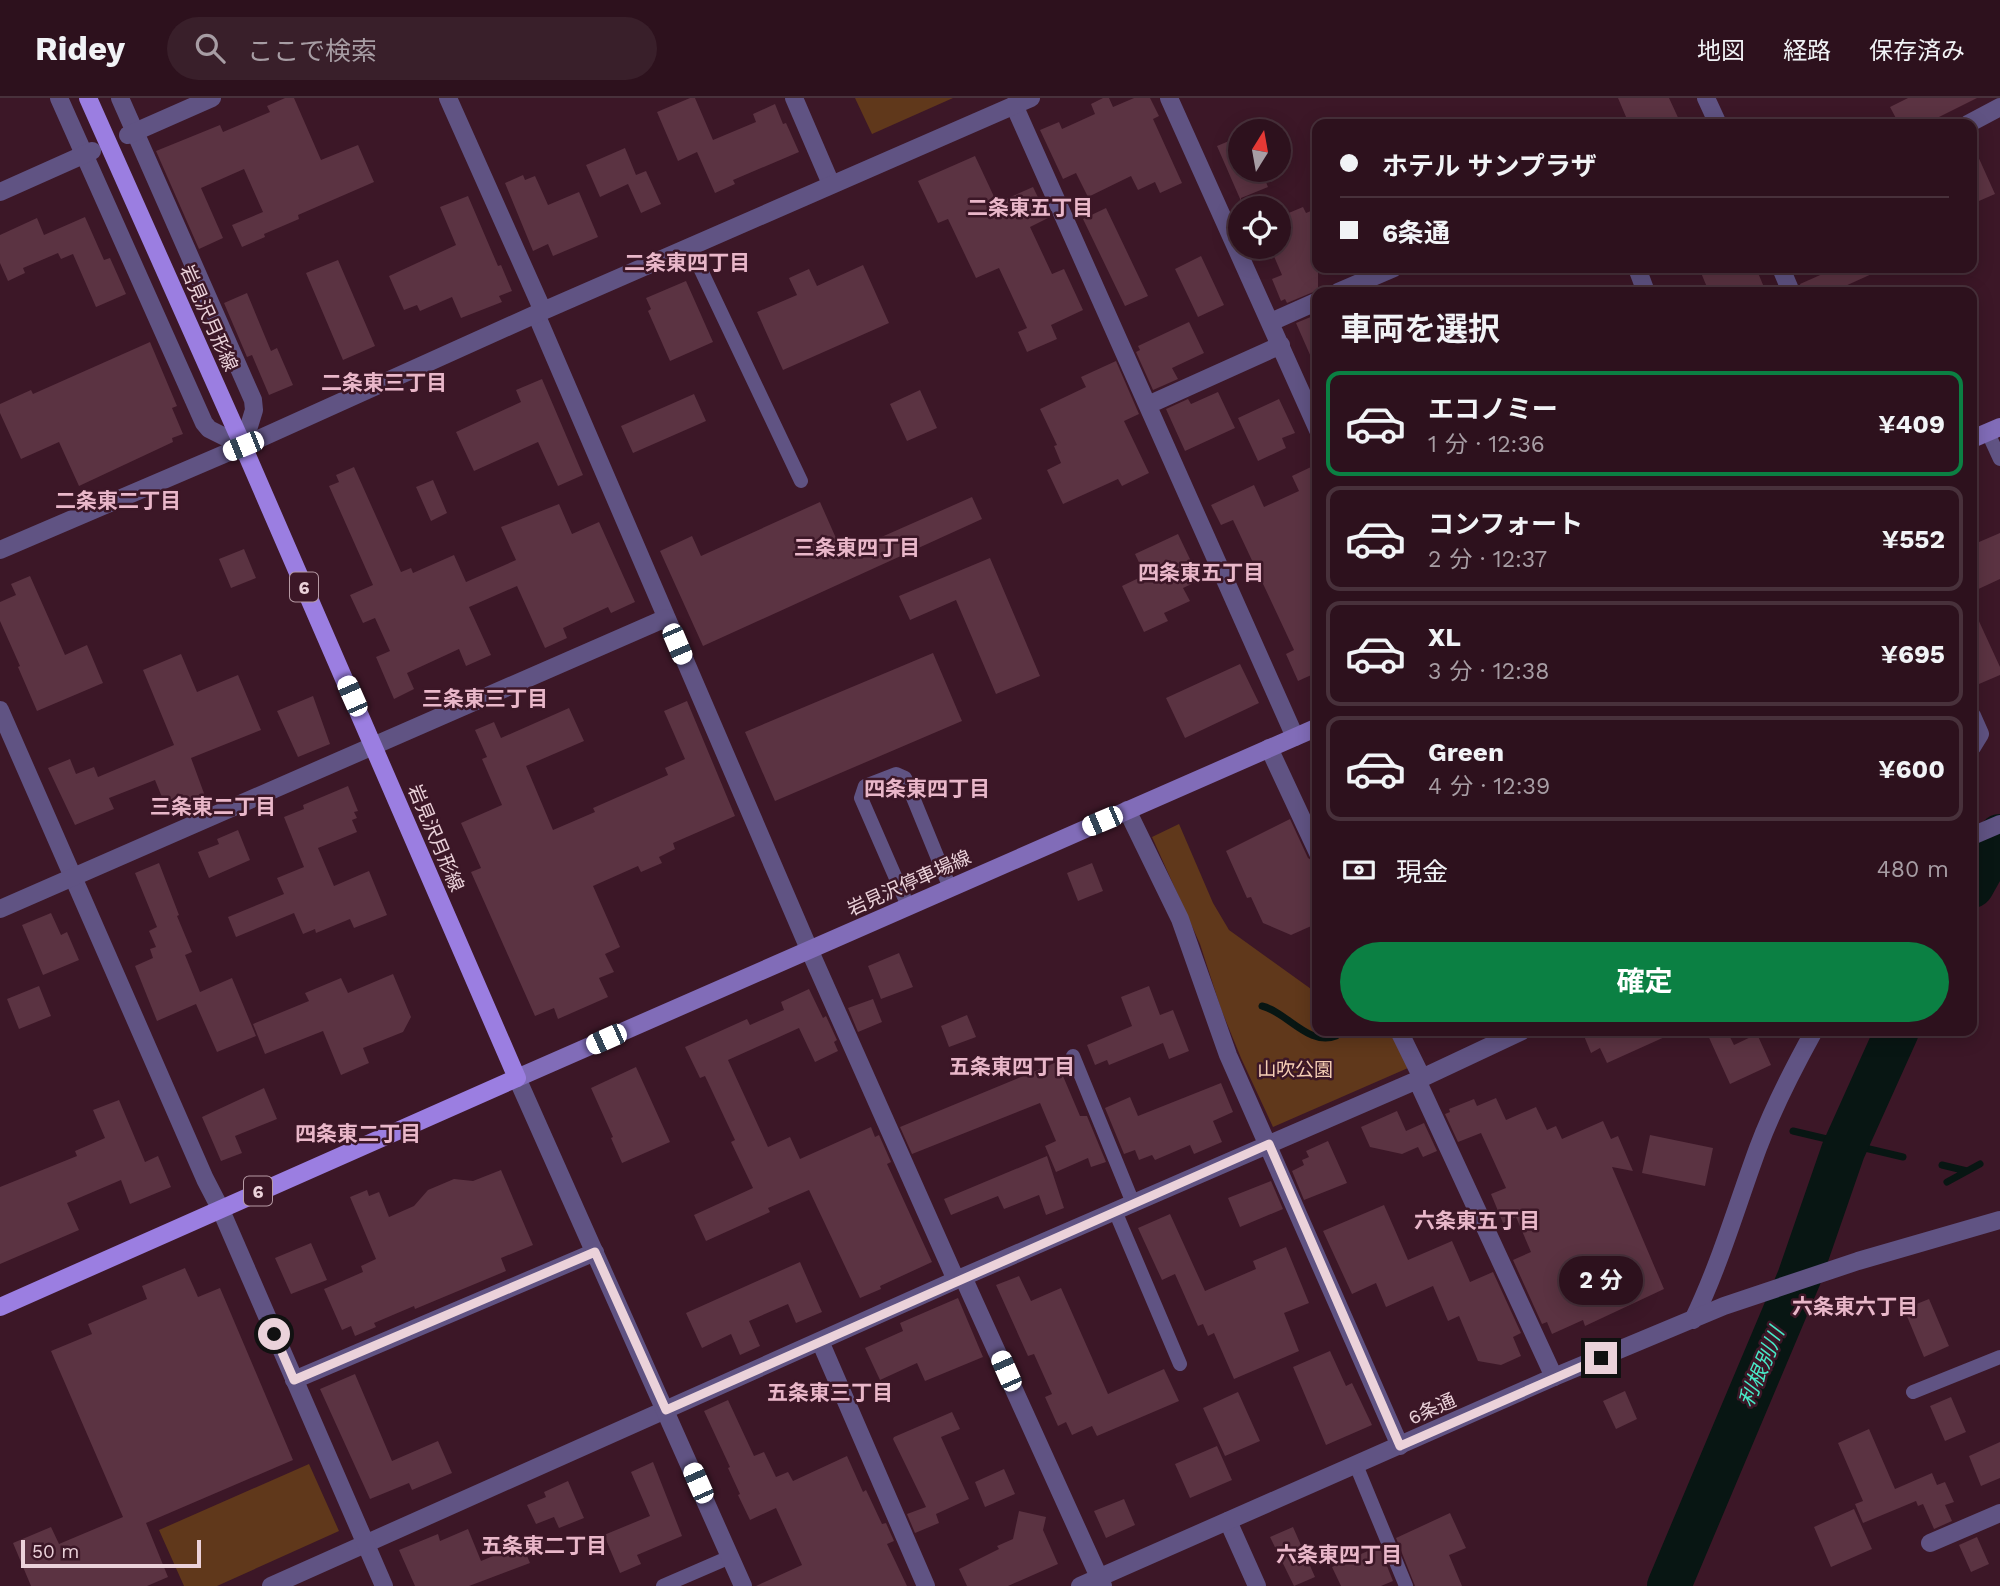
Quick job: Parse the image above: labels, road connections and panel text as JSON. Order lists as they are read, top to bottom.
{
  "streets": {
    "main road": ["岩見沢月形線", "6", "岩見沢停車場線"],
    "street": ["6条通"]
  },
  "crossings": [
    ["岩見沢月形線", "6"],
    ["岩見沢月形線", "岩見沢停車場線"],
    ["6", "岩見沢停車場線"]
  ],
  "districts": [
    "二条東五丁目",
    "二条東四丁目",
    "二条東三丁目",
    "二条東二丁目",
    "三条東四丁目",
    "四条東五丁目",
    "三条東三丁目",
    "四条東四丁目",
    "三条東二丁目",
    "五条東四丁目",
    "四条東二丁目",
    "六条東五丁目",
    "六条東六丁目",
    "五条東三丁目",
    "五条東二丁目",
    "六条東四丁目"
  ],
  "water": ["利根別川"],
  "parks": ["山吹公園"],
  "scale_bar": "50 m",
  "north": "top",
  "page": {
    "header": "Ridey",
    "search": "ここで検索",
    "nav": ["地図", "経路", "保存済み"],
    "banner": ["ホテル サンプラザ", "6条通"],
    "heading": "車両を選択",
    "list": [
      {
        "name": "エコノミー",
        "note": "1 分 · 12:36",
        "value": "¥409"
      },
      {
        "name": "コンフォート",
        "note": "2 分 · 12:37",
        "value": "¥552"
      },
      {
        "name": "XL",
        "note": "3 分 · 12:38",
        "value": "¥695"
      },
      {
        "name": "Green",
        "note": "4 分 · 12:39",
        "value": "¥600"
      }
    ],
    "pay": ["現金", "480 m"],
    "buttons": "確定",
    "bubble": "2 分",
    "scale": "50 m"
  }
}
